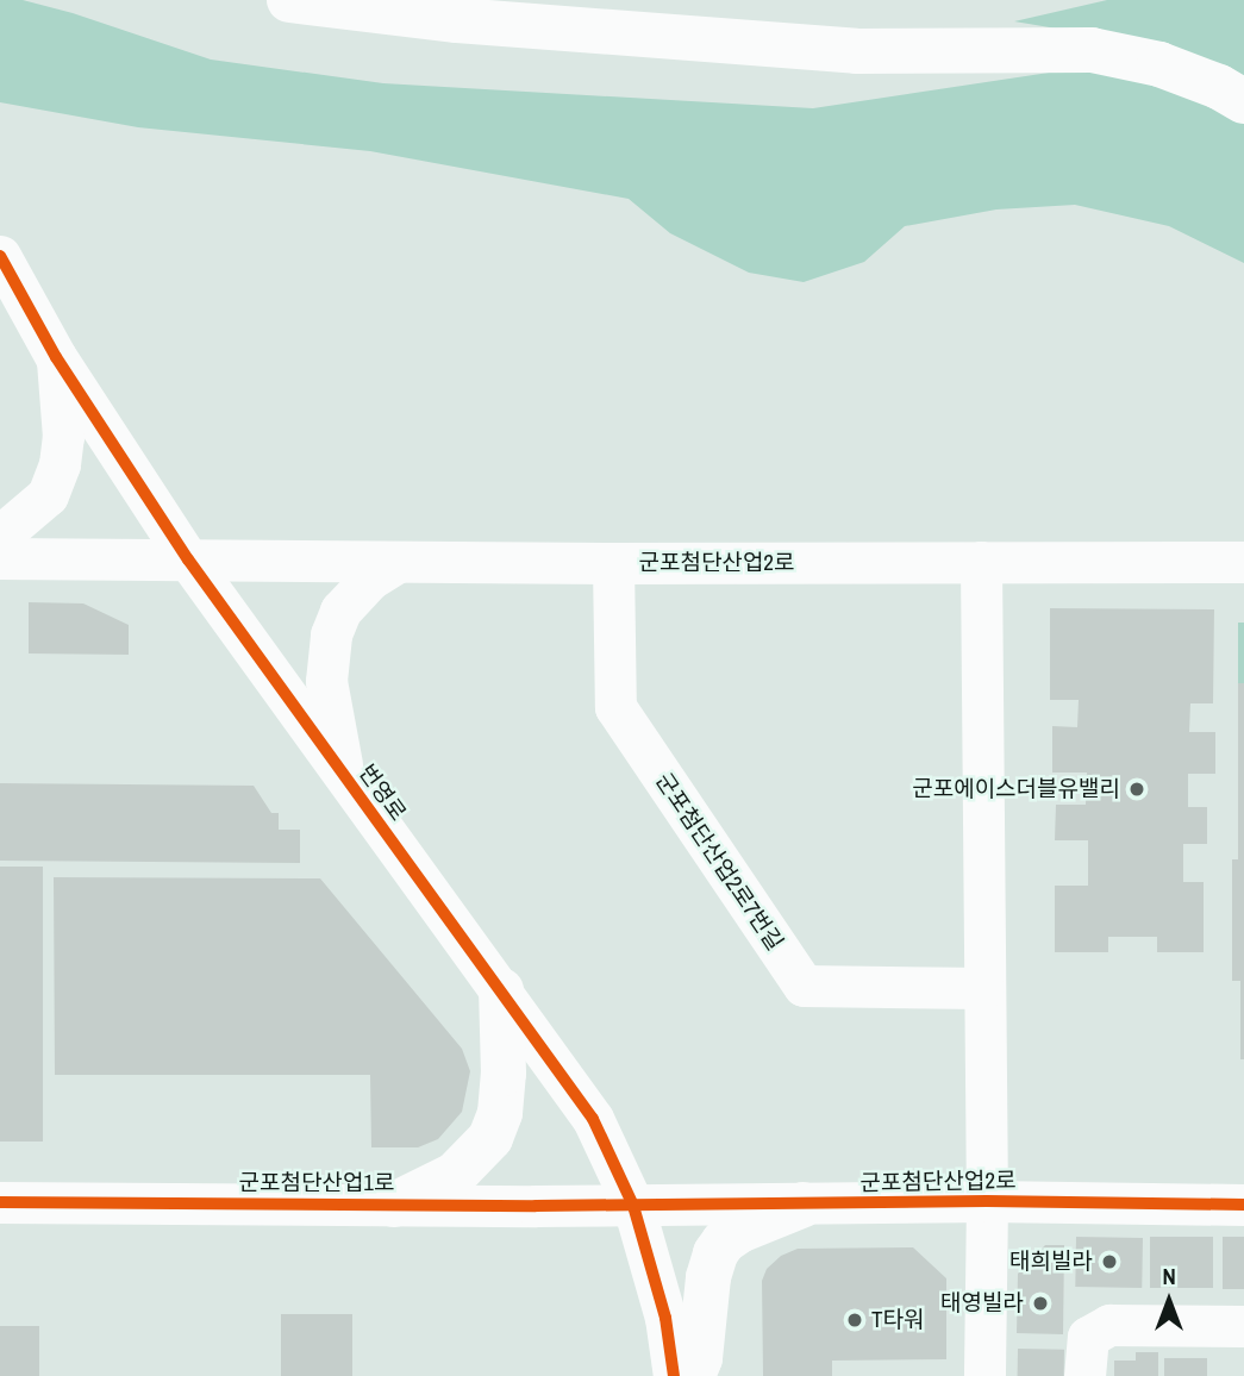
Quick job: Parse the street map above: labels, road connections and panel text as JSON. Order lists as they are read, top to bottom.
{
  "streets": {
    "street": [
      "군포첨단산업2로",
      "번영로",
      "군포첨단산업2로7번길",
      "군포첨단산업1로"
    ]
  },
  "crossings": [
    ["군포첨단산업2로", "번영로"],
    ["군포첨단산업2로", "군포첨단산업2로7번길"],
    ["군포첨단산업2로", "군포첨단산업1로"],
    ["번영로", "군포첨단산업1로"]
  ],
  "places": [
    "군포에이스더블유밸리",
    "태희빌라",
    "태영빌라",
    "T타워"
  ],
  "north": "top"
}
